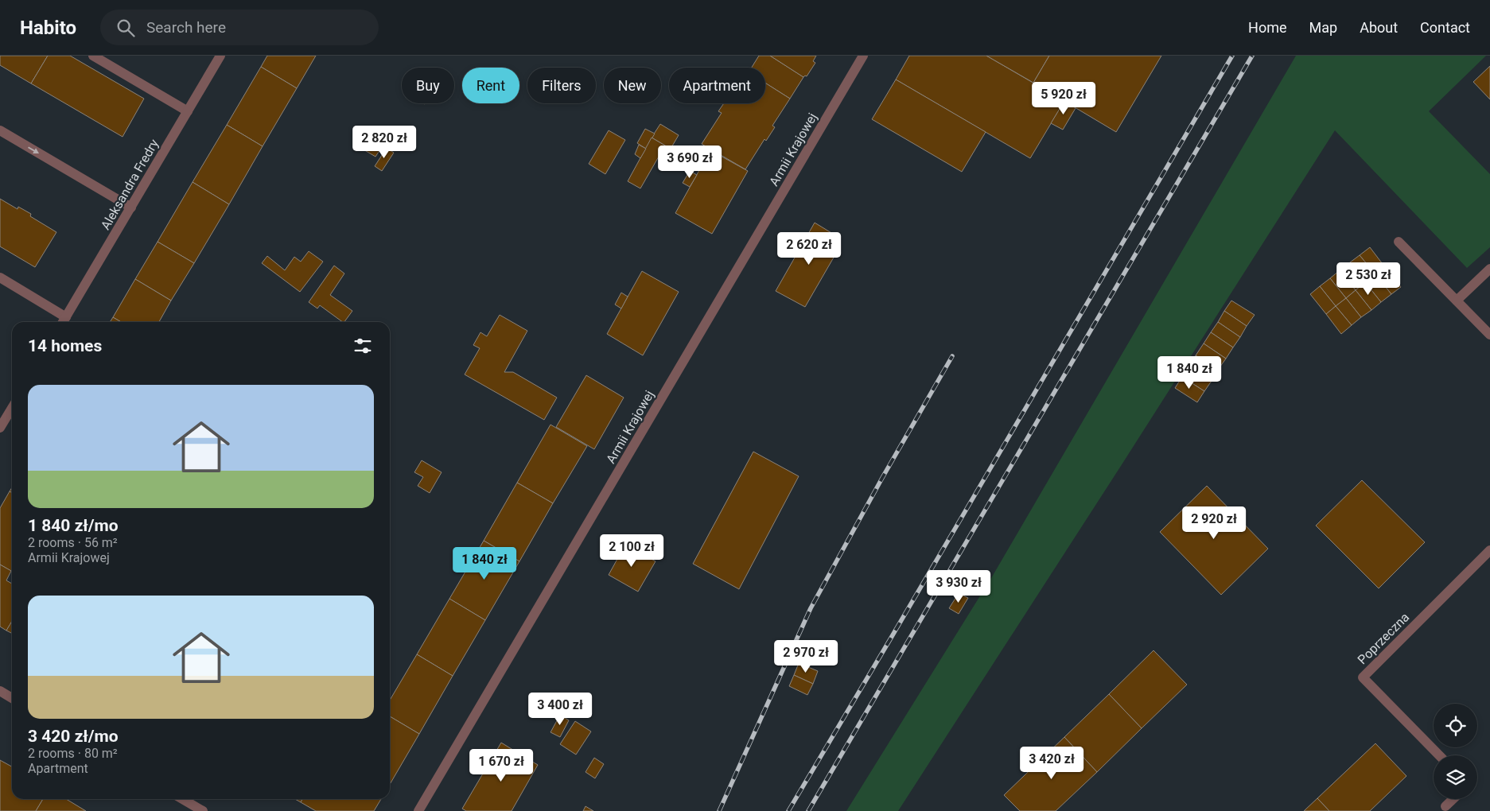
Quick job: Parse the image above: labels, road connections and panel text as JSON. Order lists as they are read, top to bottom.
{
  "streets": {
    "street": ["Armii Krajowej", "Aleksandra Fredry", "Poprzeczna"]
  },
  "page": {
    "header": "Habito",
    "search": "Search here",
    "nav": [
      "Home",
      "Map",
      "About",
      "Contact"
    ],
    "chip": [
      "Buy",
      "Rent",
      "Filters",
      "New",
      "Apartment"
    ],
    "price": [
      "5 920 zł",
      "2 820 zł",
      "3 690 zł",
      "2 620 zł",
      "2 530 zł",
      "1 840 zł",
      "2 920 zł",
      "2 100 zł",
      "1 840 zł",
      "3 930 zł",
      "2 970 zł",
      "3 400 zł",
      "3 420 zł",
      "1 670 zł"
    ],
    "heading": "14 homes",
    "list": [
      {
        "name": "1 840 zł/mo",
        "note": "2 rooms · 56 m² · Armii Krajowej"
      },
      {
        "name": "3 420 zł/mo",
        "note": "2 rooms · 80 m² · Apartment"
      }
    ]
  }
}
